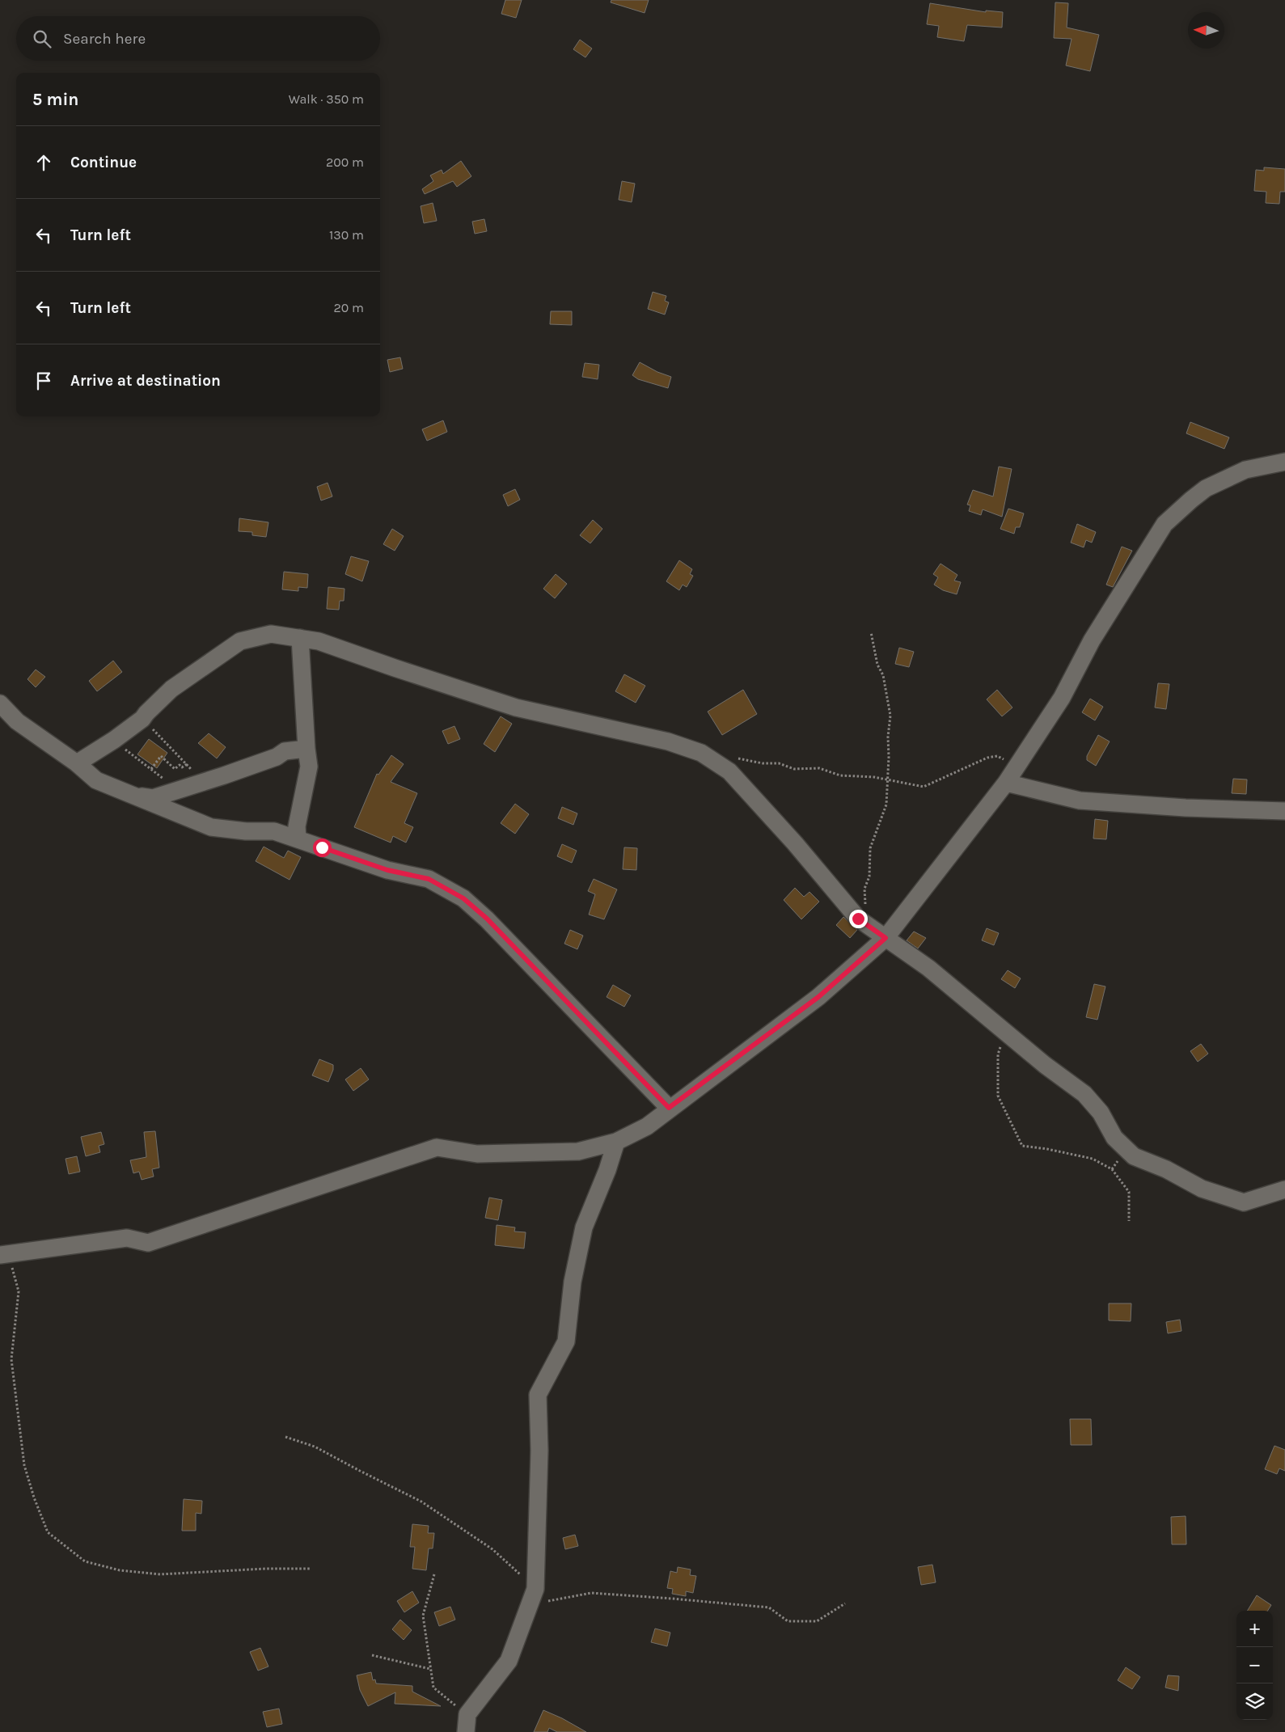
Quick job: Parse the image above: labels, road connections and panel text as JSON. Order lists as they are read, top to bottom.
{
  "north": "left",
  "page": {
    "search": "Search here",
    "heading": ["5 min", "Walk · 350 m"],
    "list": [
      ["Continue", "200 m"],
      ["Turn left", "130 m"],
      ["Turn left", "20 m"],
      "Arrive at destination"
    ],
    "map_buttons": ["+", "−"]
  }
}
